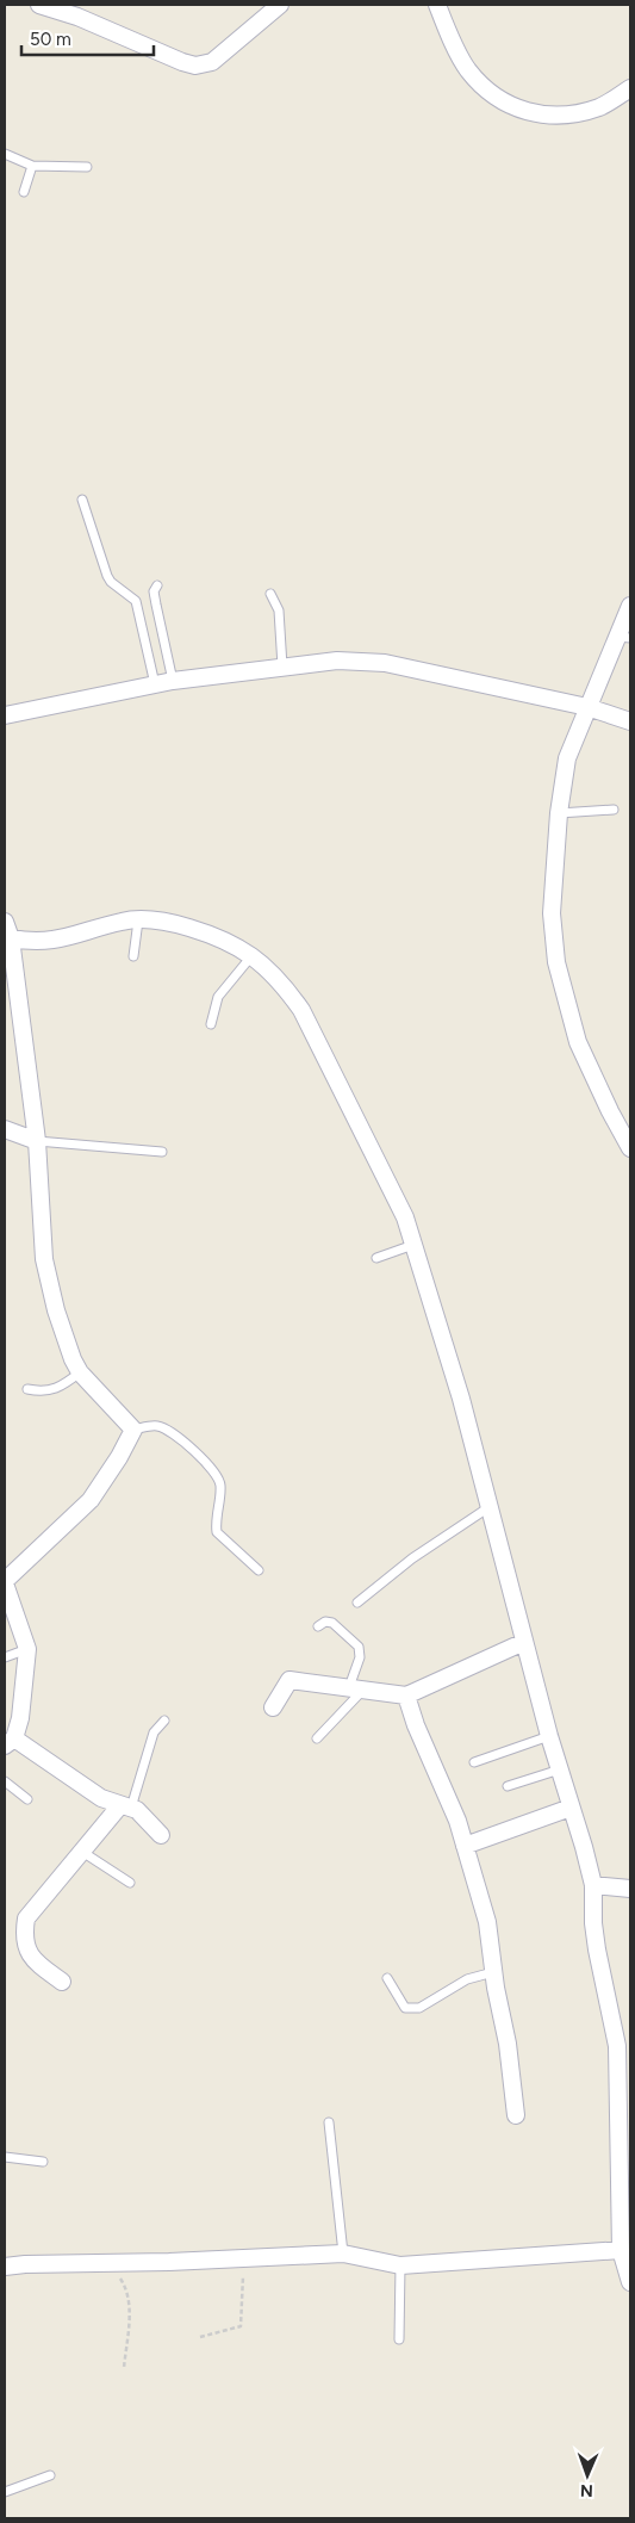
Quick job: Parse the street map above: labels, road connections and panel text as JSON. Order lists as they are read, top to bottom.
{
  "scale_bar": "50 m",
  "north": "bottom"
}
